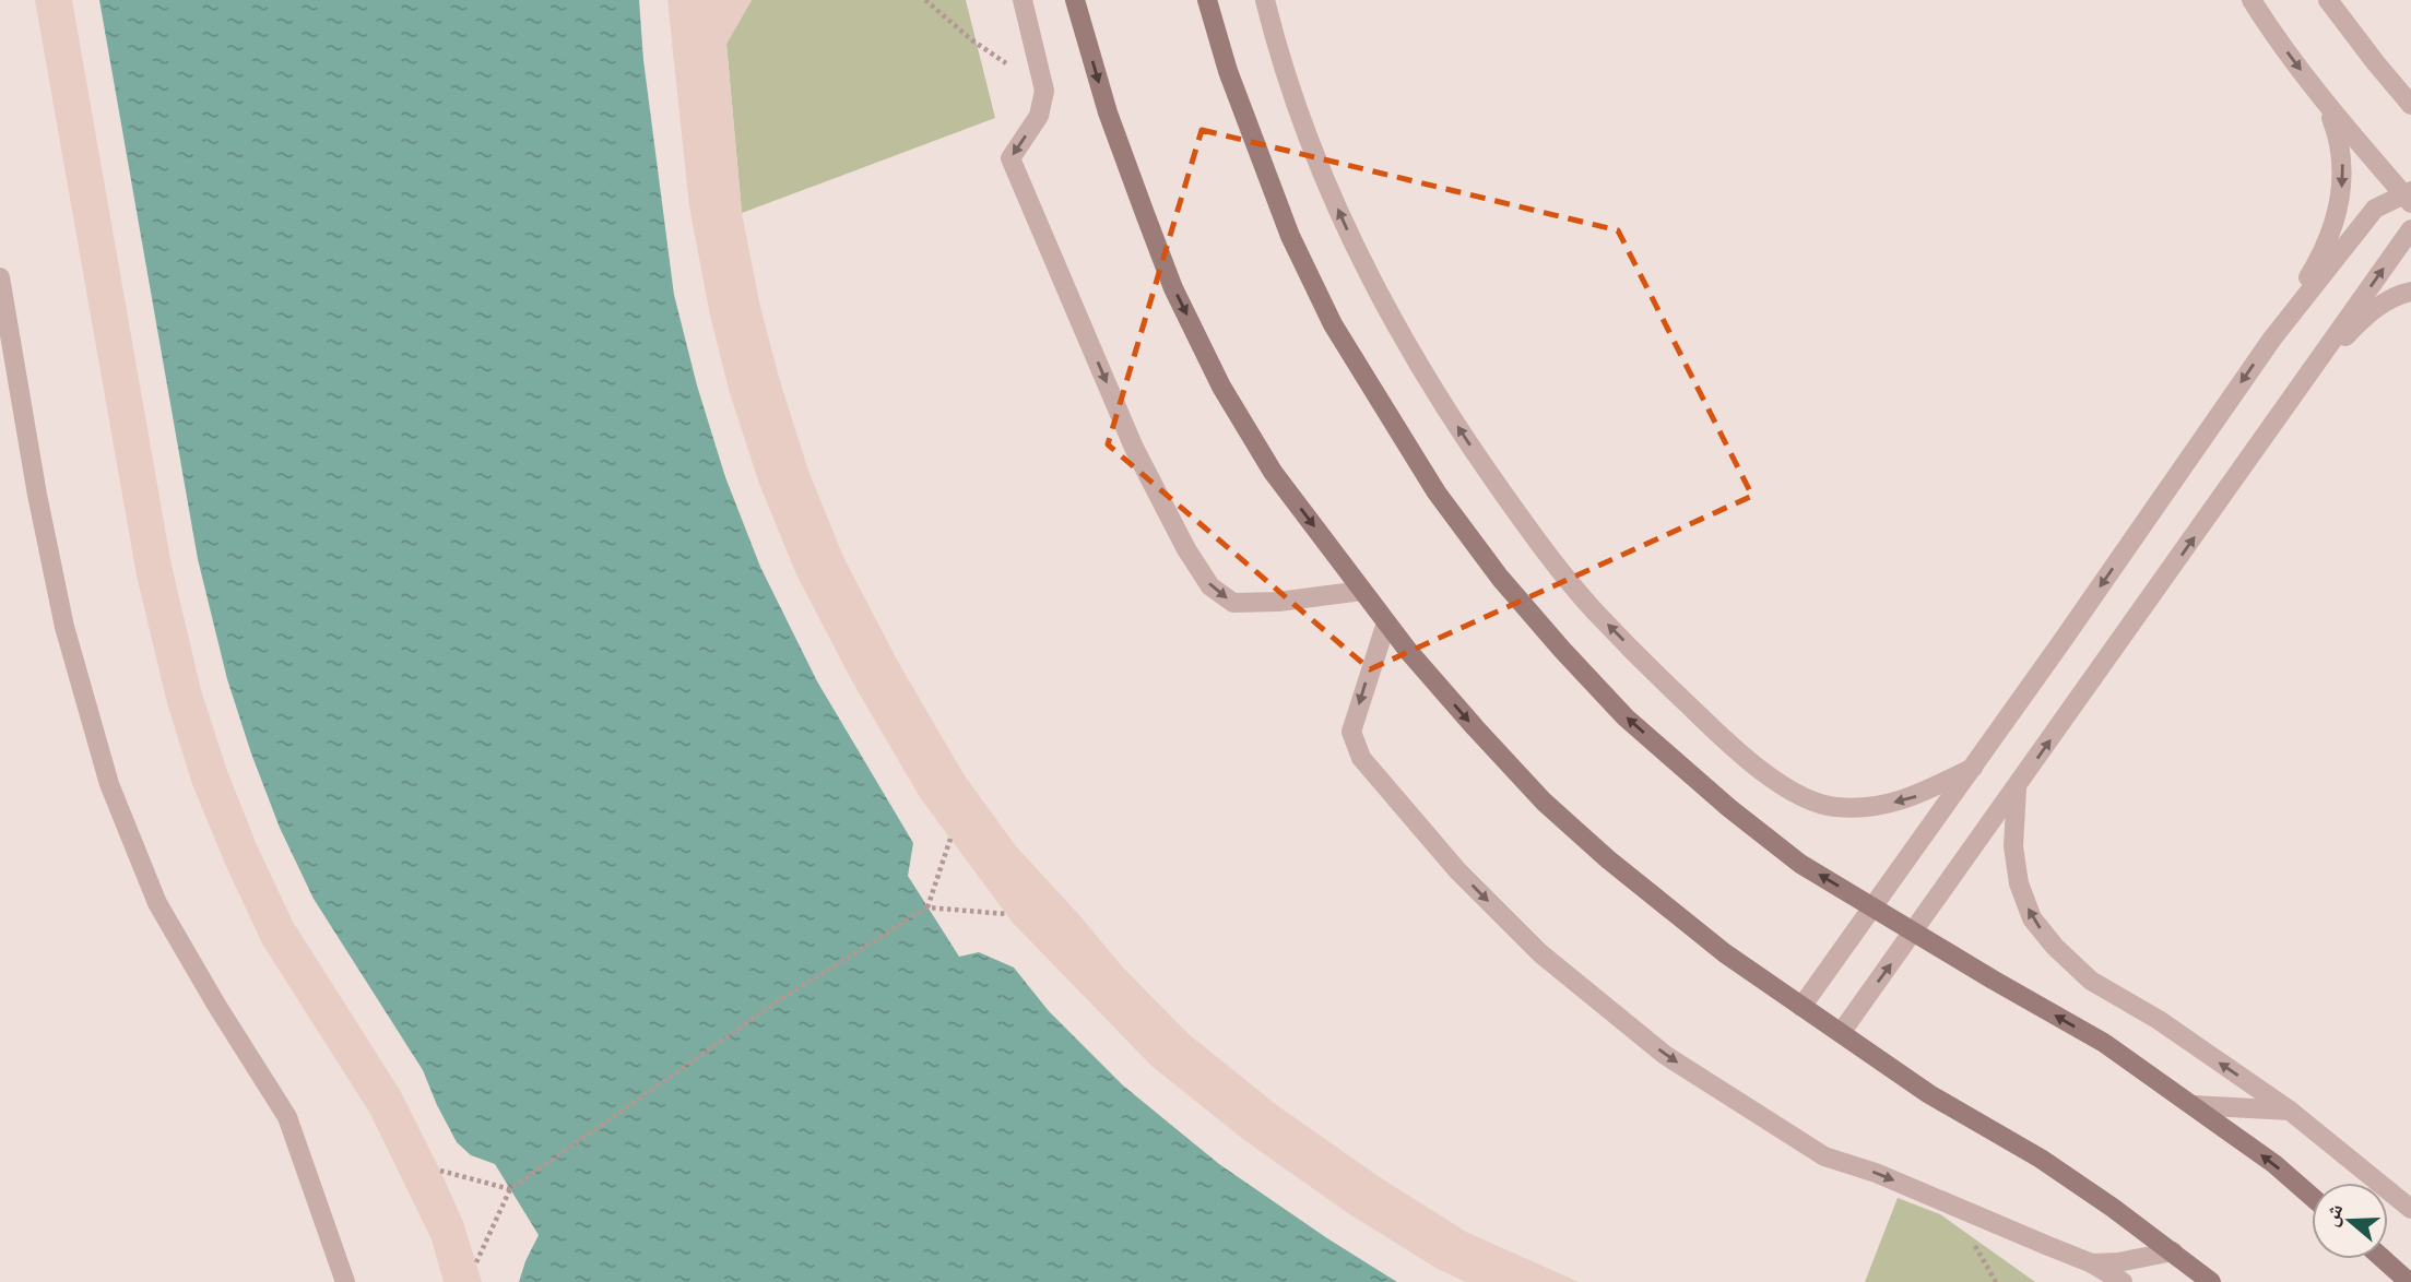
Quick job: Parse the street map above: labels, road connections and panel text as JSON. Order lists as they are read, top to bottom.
{
  "north": "left"
}
